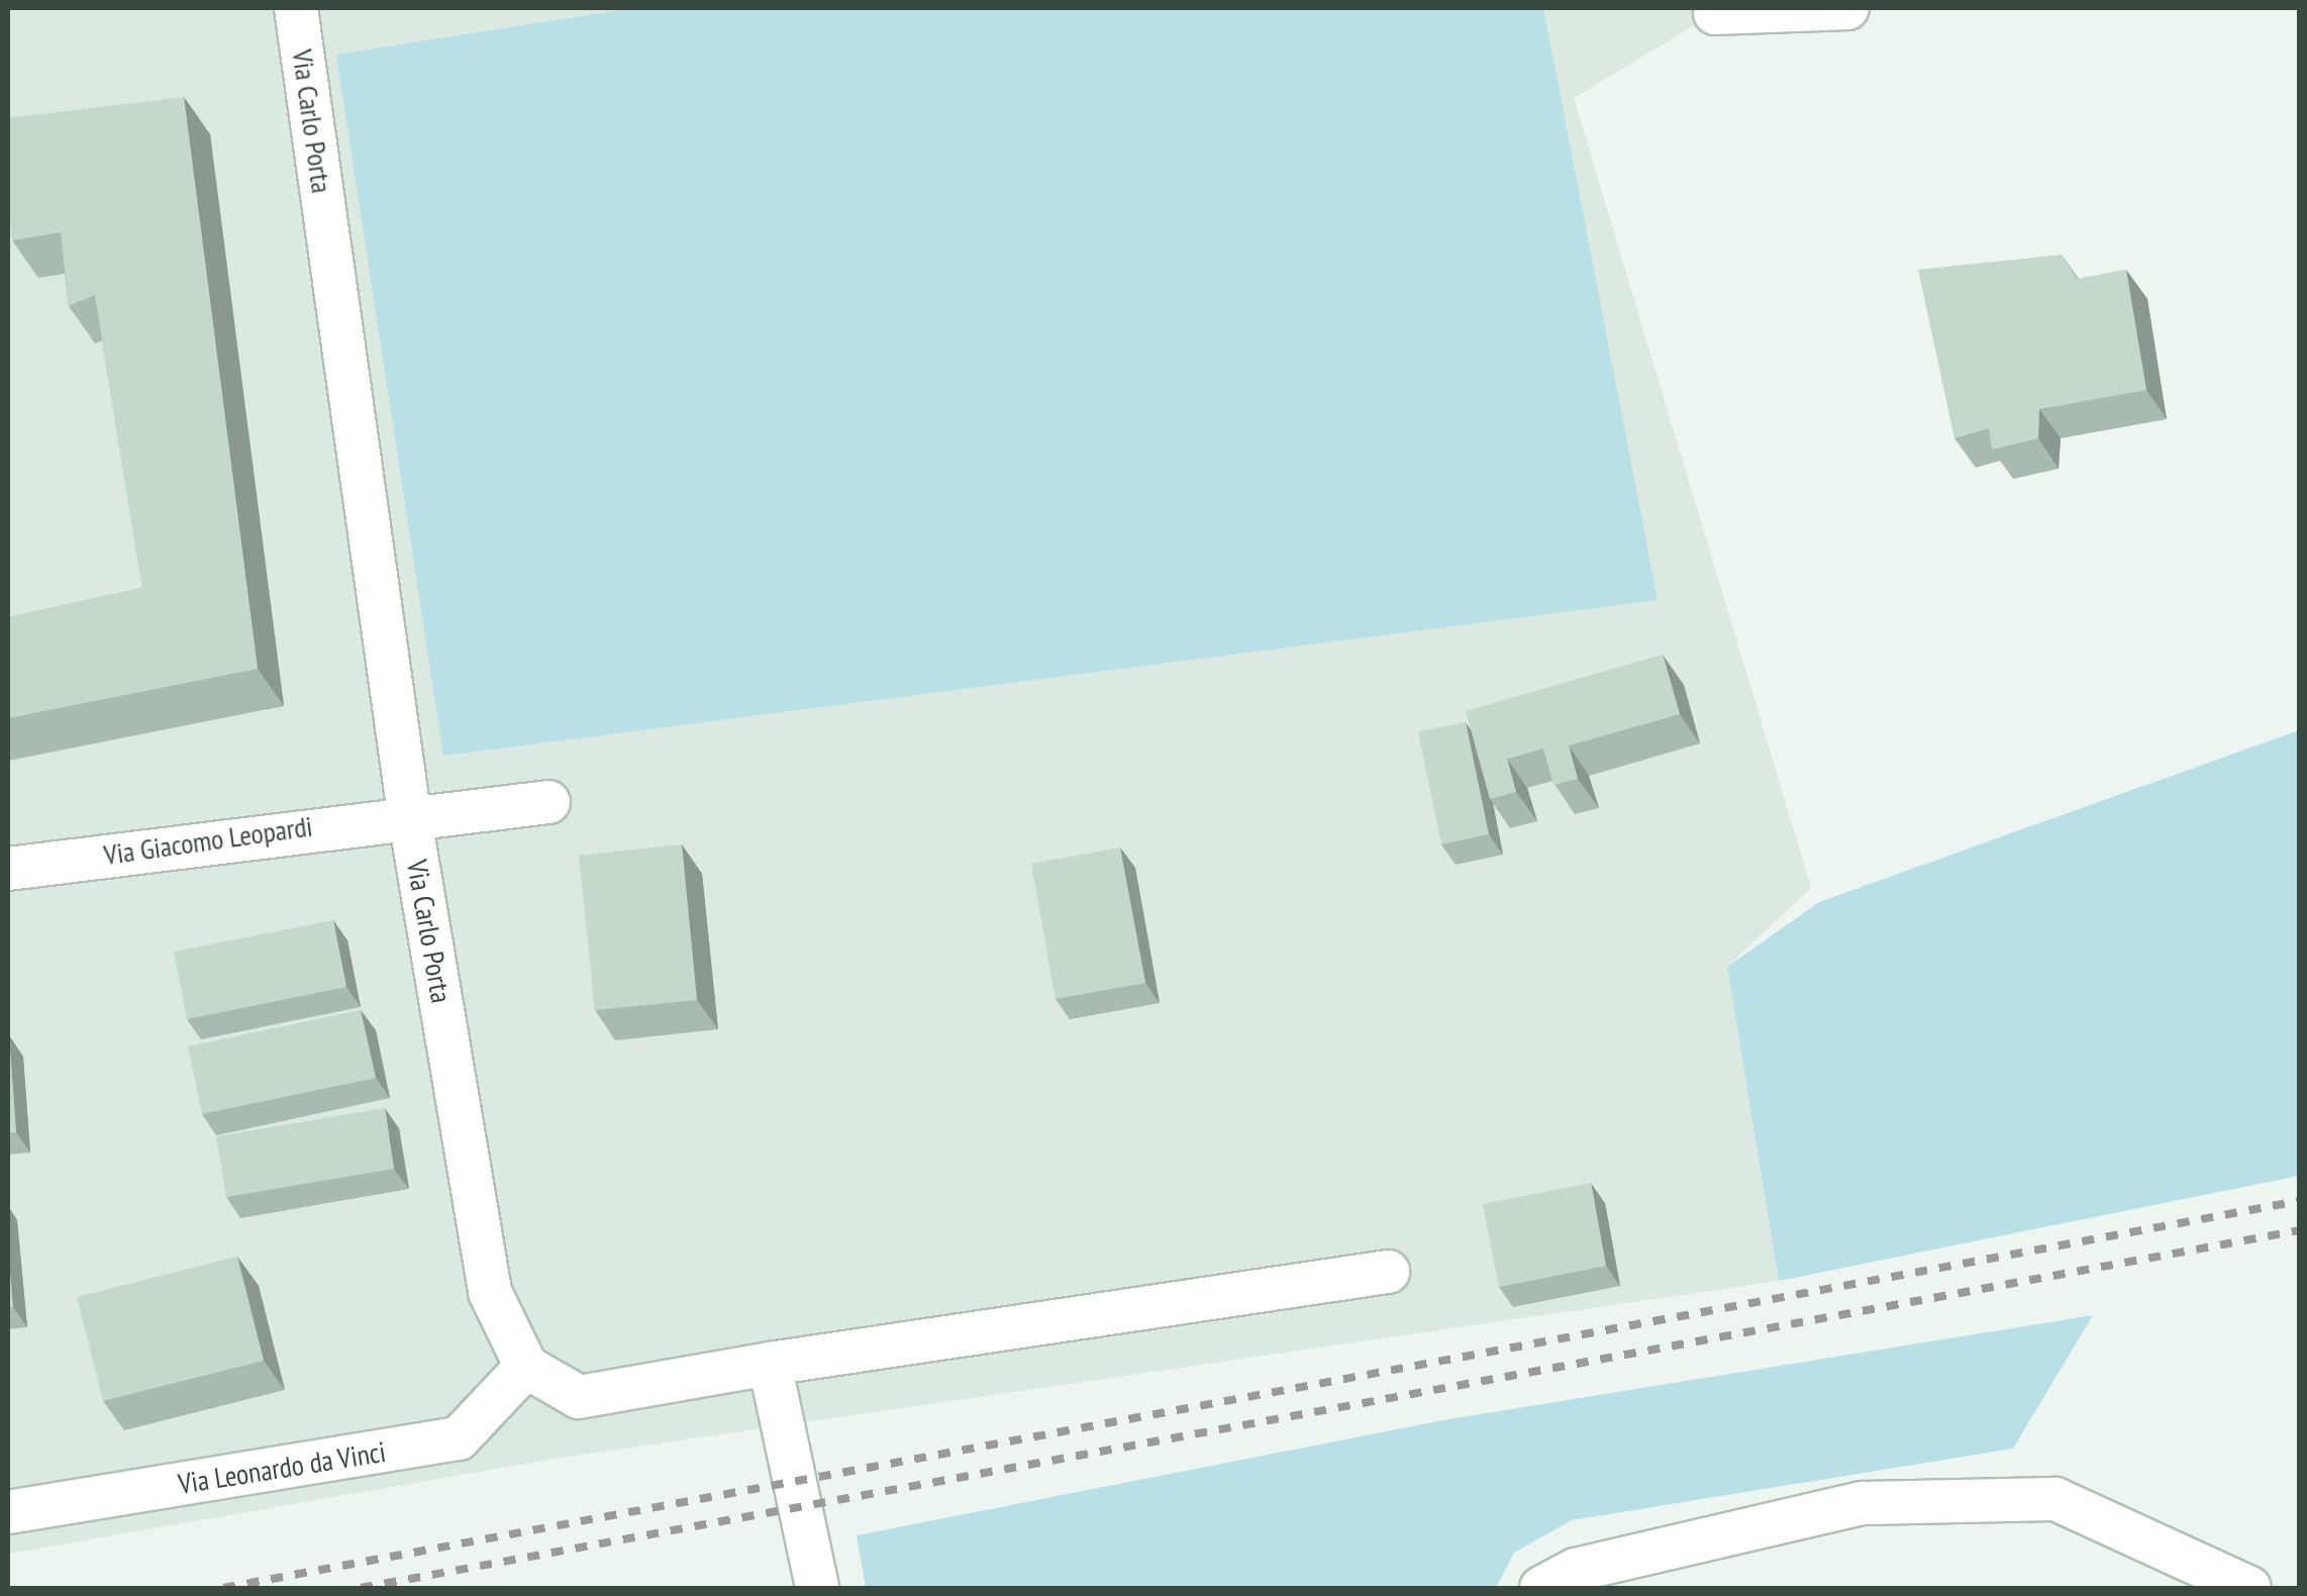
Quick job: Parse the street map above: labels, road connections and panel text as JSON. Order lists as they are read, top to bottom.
{
  "streets": {
    "street": ["Via Carlo Porta", "Via Giacomo Leopardi", "Via Leonardo da Vinci"]
  },
  "crossings": [
    ["Via Carlo Porta", "Via Giacomo Leopardi"],
    ["Via Carlo Porta", "Via Leonardo da Vinci"]
  ]
}
